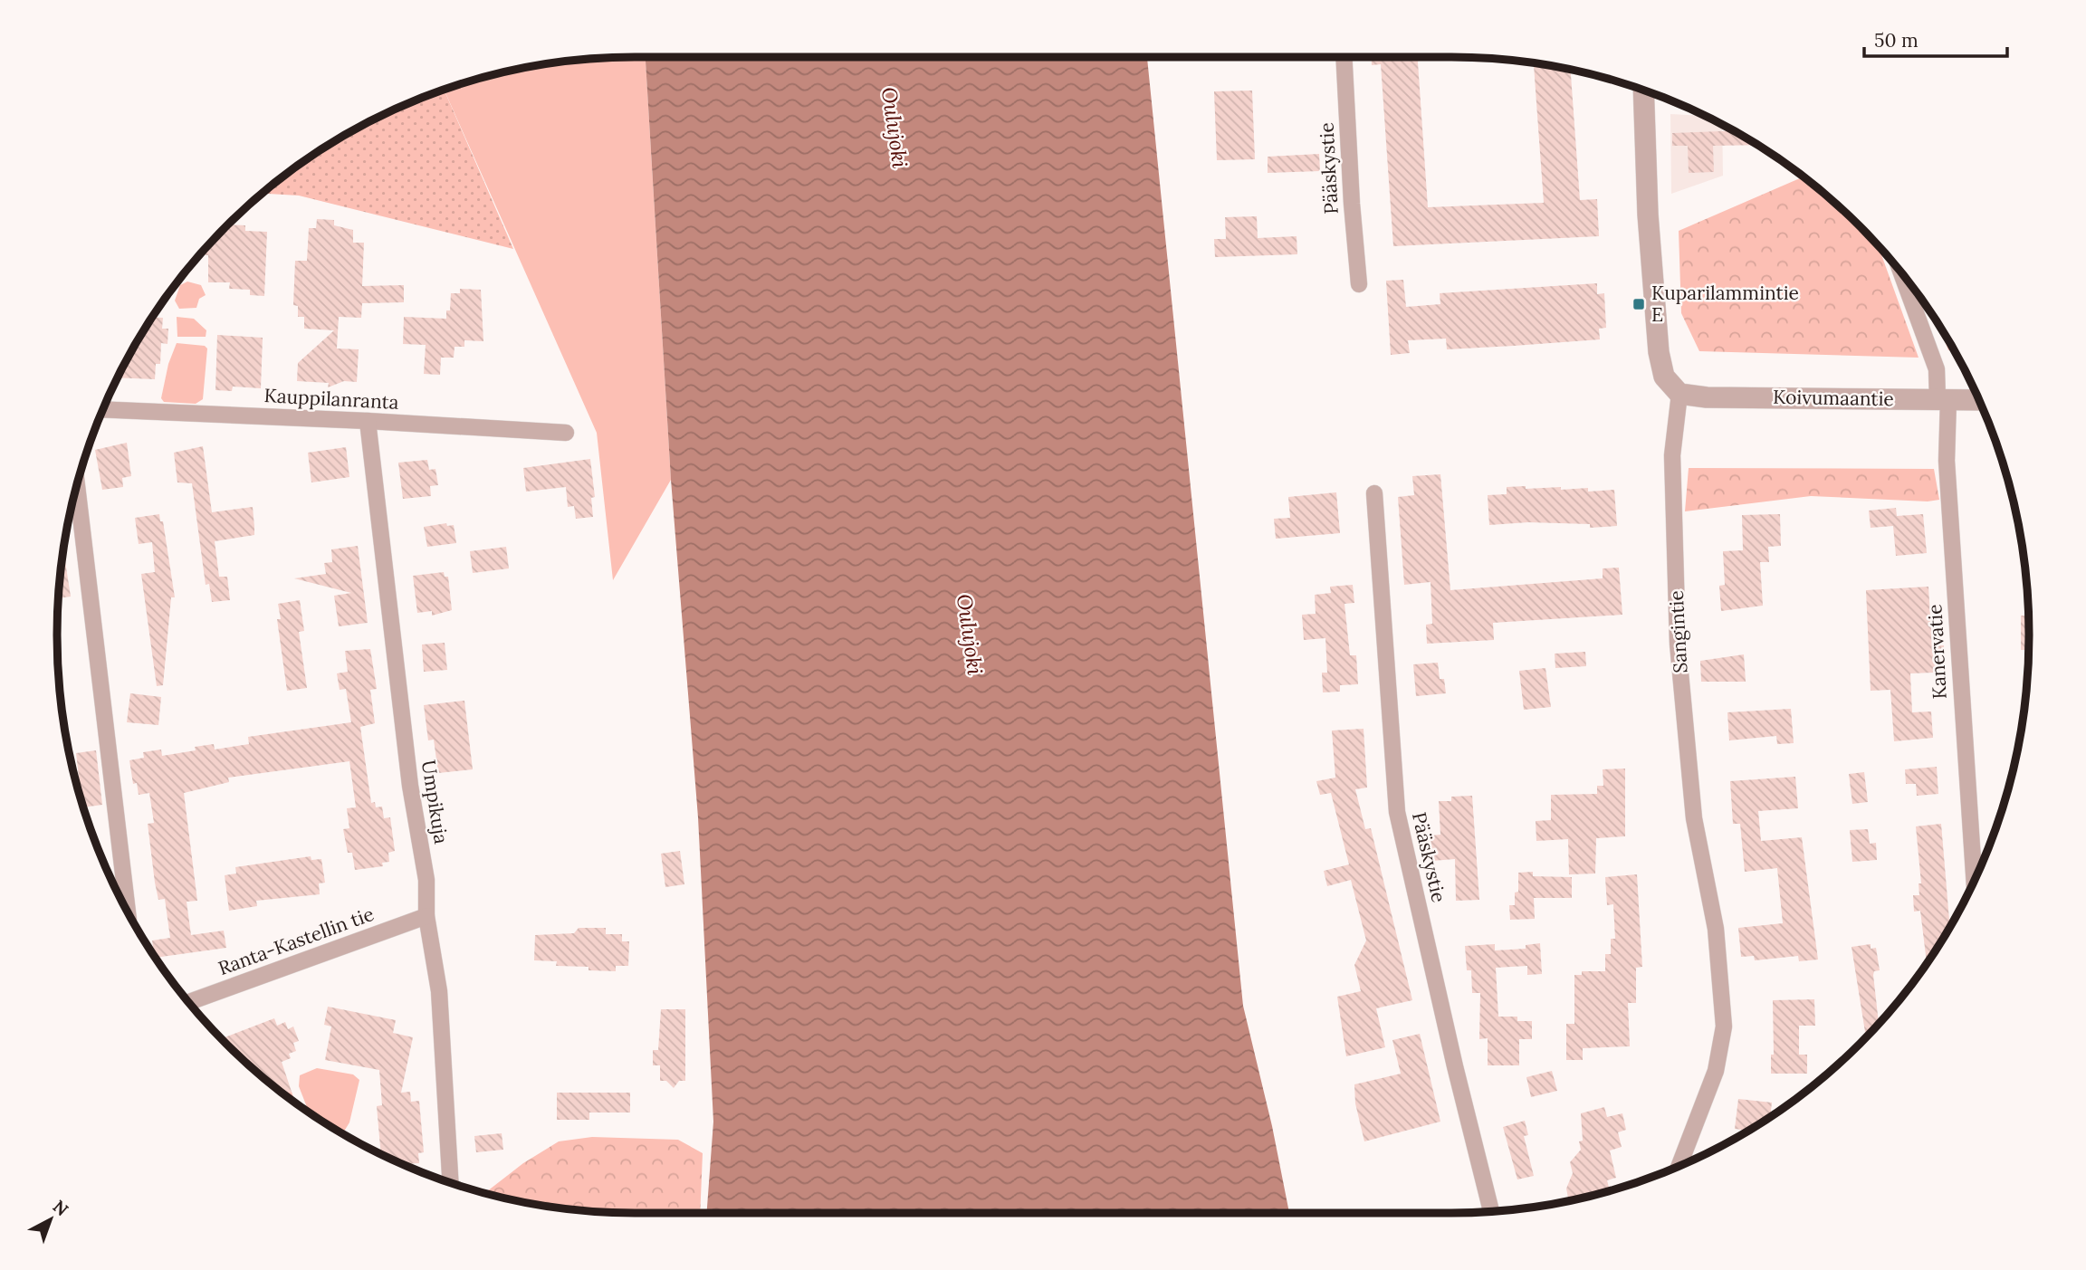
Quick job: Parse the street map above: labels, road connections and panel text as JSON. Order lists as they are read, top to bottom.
{
  "streets": {
    "street": [
      "Pääskystie",
      "Koivumaantie",
      "Kauppilanranta",
      "Sangintie",
      "Kanervatie",
      "Umpikuja",
      "Ranta-Kastellin tie"
    ]
  },
  "crossings": [
    ["Koivumaantie", "Sangintie"],
    ["Koivumaantie", "Kanervatie"],
    ["Kauppilanranta", "Umpikuja"],
    ["Umpikuja", "Ranta-Kastellin tie"]
  ],
  "water": ["Oulujoki"],
  "places": {
    "transit": ["Kuparilammintie E"]
  },
  "scale_bar": "50 m",
  "north": "top right"
}
